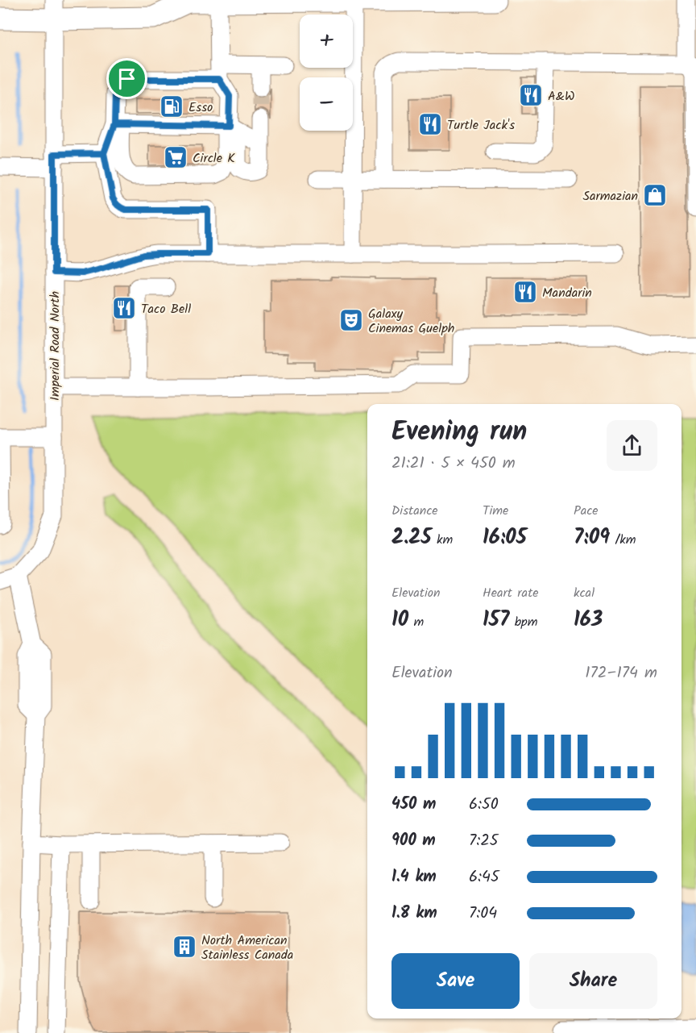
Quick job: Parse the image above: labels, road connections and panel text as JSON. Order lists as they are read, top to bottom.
{
  "streets": {
    "street": ["Imperial Road North"]
  },
  "places": {
    "restaurant": [
      "A&W",
      "Turtle Jack's",
      "Mandarin",
      "Taco Bell"
    ],
    "fuel station": ["Esso"],
    "supermarket": ["Circle K"],
    "shop": ["Sarmazian"],
    "theatre": ["Galaxy Cinemas Guelph"],
    "building": ["North American Stainless Canada"]
  },
  "page": {
    "map_buttons": ["+", "−"],
    "heading": ["Evening run", "21:21 · 5 × 450 m"],
    "stats": [
      ["Distance", "2.25 km"],
      ["Time", "16:05"],
      ["Pace", "7:09 /km"],
      ["Elevation", "10 m"],
      ["Heart rate", "157 bpm"],
      ["kcal", "163"]
    ],
    "chart": ["Elevation", "172–174 m"],
    "list": [
      {
        "name": "450 m",
        "note": "6:50"
      },
      {
        "name": "900 m",
        "note": "7:25"
      },
      {
        "name": "1.4 km",
        "note": "6:45"
      },
      {
        "name": "1.8 km",
        "note": "7:04"
      }
    ],
    "buttons": ["Save", "Share"]
  }
}
